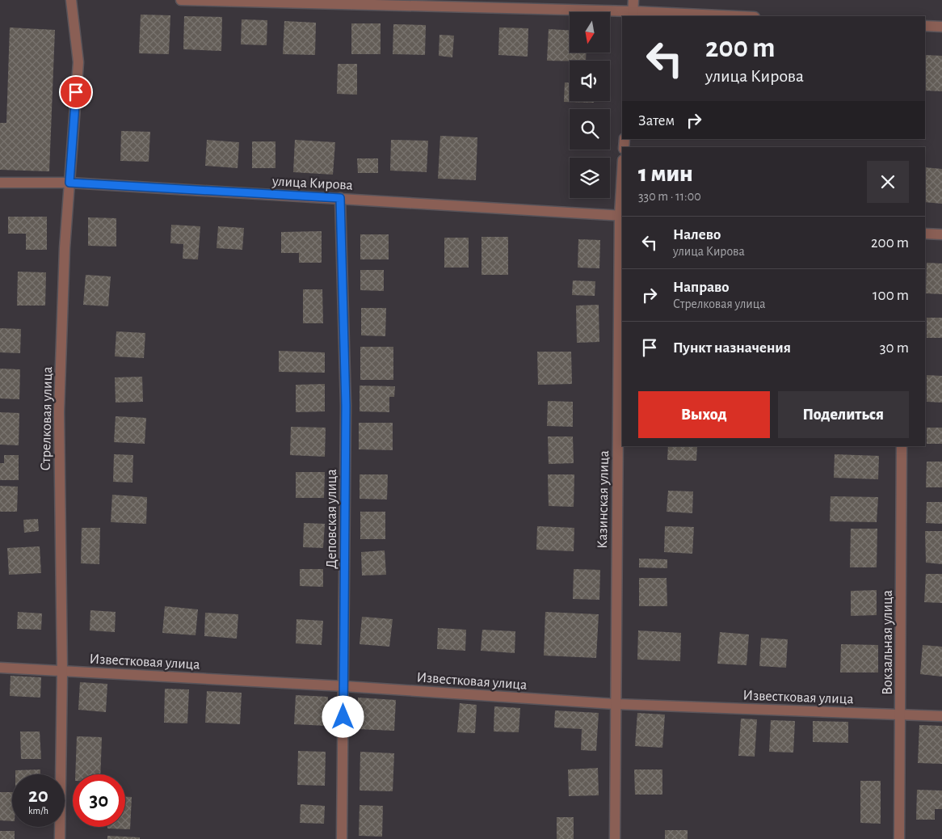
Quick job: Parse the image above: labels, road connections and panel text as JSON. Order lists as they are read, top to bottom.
{
  "streets": {
    "street": [
      "улица Кирова",
      "Стрелковая улица",
      "Казинская улица",
      "Деповская улица",
      "Вокзальная улица",
      "Известковая улица"
    ]
  },
  "crossings": [
    ["улица Кирова", "Стрелковая улица"],
    ["улица Кирова", "Казинская улица"],
    ["улица Кирова", "Деповская улица"],
    ["Стрелковая улица", "Известковая улица"],
    ["Казинская улица", "Известковая улица"],
    ["Деповская улица", "Известковая улица"],
    ["Вокзальная улица", "Известковая улица"]
  ],
  "north": "bottom",
  "page": {
    "turn": ["200 m", "улица Кирова"],
    "then": "Затем",
    "heading": ["1 мин", "330 m · 11:00"],
    "list": [
      {
        "name": "Налево",
        "note": "улица Кирова",
        "value": "200 m"
      },
      {
        "name": "Направо",
        "note": "Стрелковая улица",
        "value": "100 m"
      },
      {
        "name": "Пункт назначения",
        "value": "30 m"
      }
    ],
    "buttons": ["Выход", "Поделиться"],
    "speed": "20 km/h",
    "limit": "30"
  }
}
